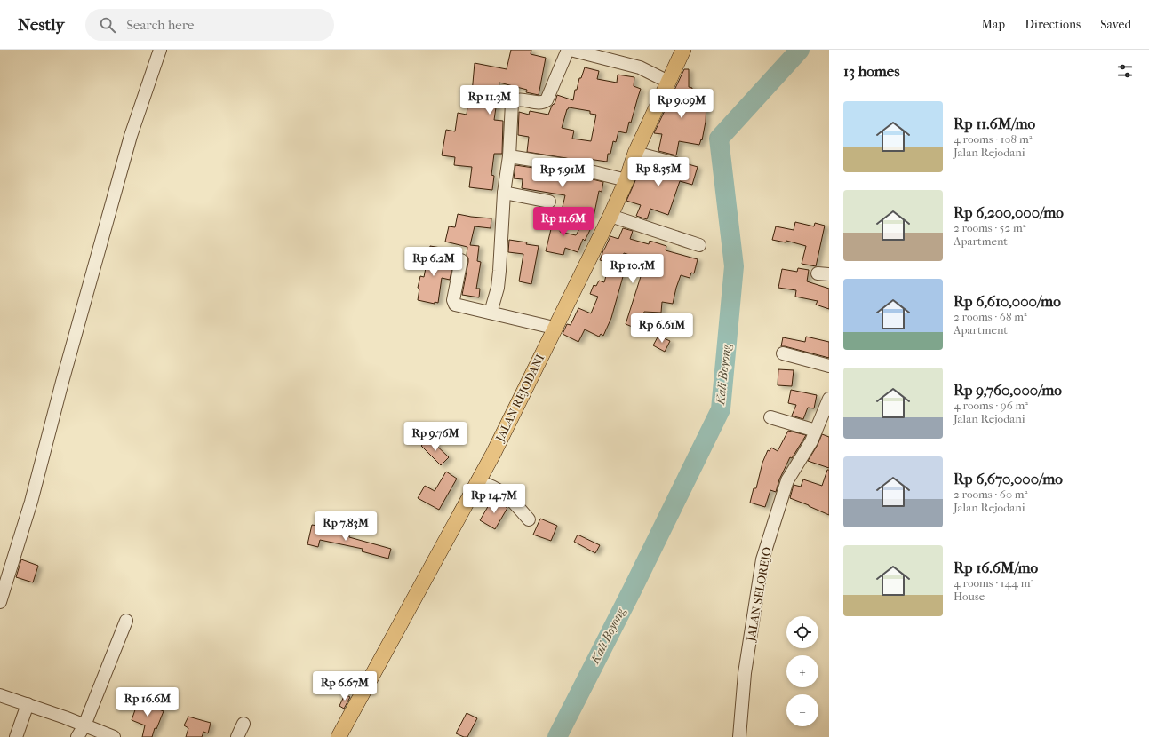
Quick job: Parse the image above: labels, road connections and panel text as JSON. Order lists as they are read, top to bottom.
{
  "streets": {
    "main road": ["JALAN REJODANI"],
    "street": ["JALAN SELOREJO"]
  },
  "water": ["Kali Boyong"],
  "page": {
    "header": "Nestly",
    "search": "Search here",
    "nav": ["Map", "Directions", "Saved"],
    "heading": "13 homes",
    "price": [
      "Rp 11.3M",
      "Rp 9.09M",
      "Rp 8.35M",
      "Rp 5.91M",
      "Rp 11.6M",
      "Rp 6.2M",
      "Rp 10.5M",
      "Rp 6.61M",
      "Rp 9.76M",
      "Rp 14.7M",
      "Rp 7.83M",
      "Rp 6.67M",
      "Rp 16.6M"
    ],
    "list": [
      {
        "name": "Rp 11.6M/mo",
        "note": "4 rooms · 108 m² · Jalan Rejodani"
      },
      {
        "name": "Rp 6,200,000/mo",
        "note": "2 rooms · 52 m² · Apartment"
      },
      {
        "name": "Rp 6,610,000/mo",
        "note": "2 rooms · 68 m² · Apartment"
      },
      {
        "name": "Rp 9,760,000/mo",
        "note": "4 rooms · 96 m² · Jalan Rejodani"
      },
      {
        "name": "Rp 6,670,000/mo",
        "note": "2 rooms · 60 m² · Jalan Rejodani"
      },
      {
        "name": "Rp 16.6M/mo",
        "note": "4 rooms · 144 m² · House"
      }
    ],
    "map_buttons": ["+", "−"]
  }
}
